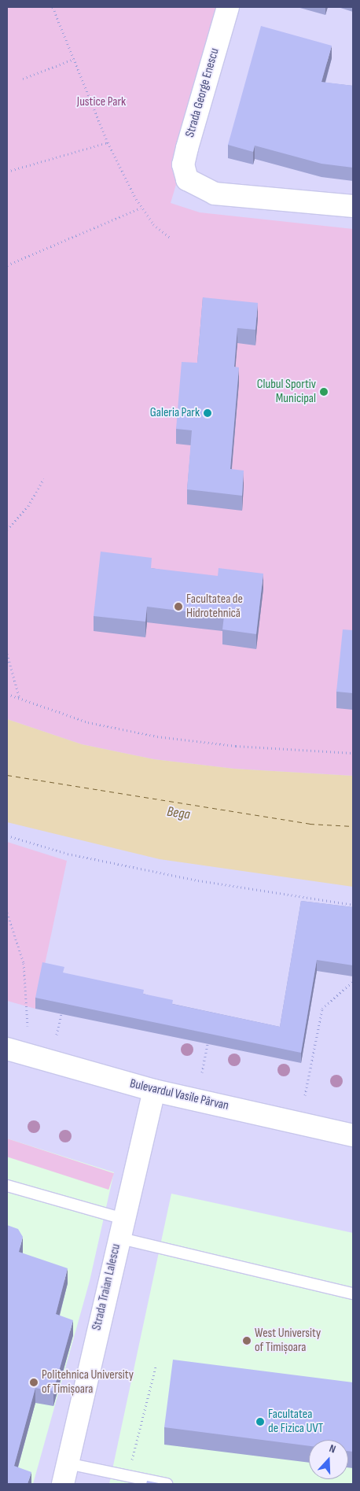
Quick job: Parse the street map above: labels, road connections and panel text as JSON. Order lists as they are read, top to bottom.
{
  "streets": {
    "street": ["Strada George Enescu", "Bulevardul Vasile Pârvan", "Strada Traian Lalescu"]
  },
  "crossings": [
    ["Bulevardul Vasile Pârvan", "Strada Traian Lalescu"]
  ],
  "water": ["Bega"],
  "parks": ["Justice Park"],
  "places": [
    "Clubul Sportiv Municipal",
    "Galeria Park",
    "Facultatea de Hidrotehnică",
    "West University of Timișoara",
    "Politehnica University of Timișoara",
    "Facultatea de Fizica UVT"
  ],
  "north": "top"
}
